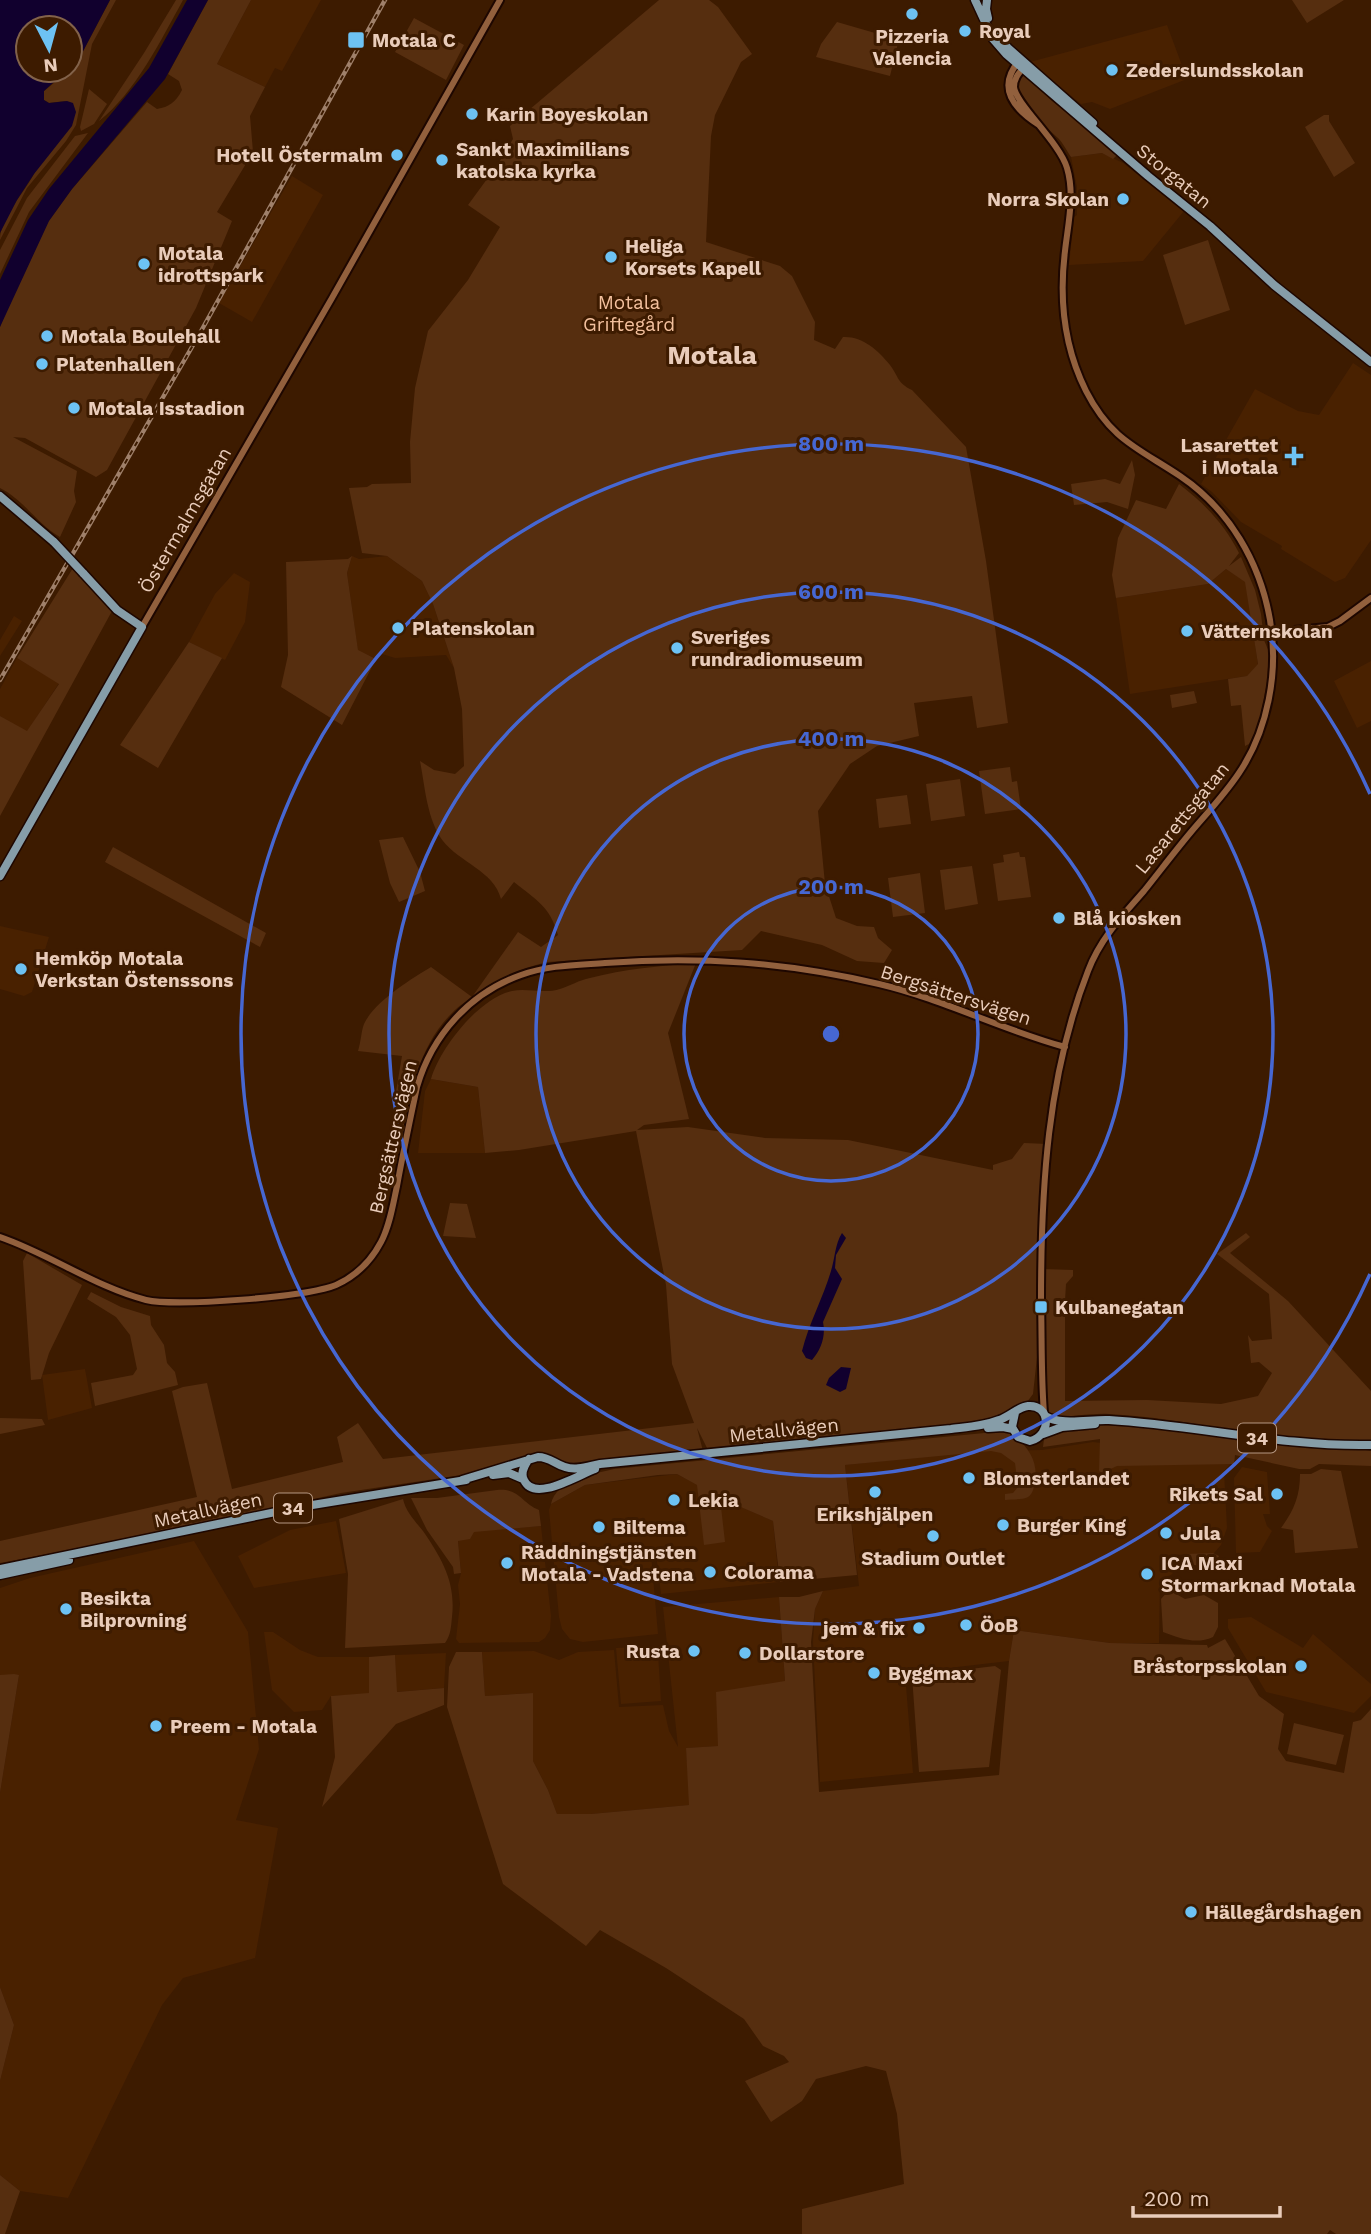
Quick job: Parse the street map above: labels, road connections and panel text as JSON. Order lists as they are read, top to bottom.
{
  "streets": {
    "main road": [
      "Storgatan",
      "Östermalmsgatan",
      "Metallvägen",
      "34"
    ],
    "street": ["Lasarettsgatan", "Bergsättersvägen"]
  },
  "crossings": [
    ["Storgatan", "Lasarettsgatan"],
    ["Lasarettsgatan", "Bergsättersvägen"],
    ["Lasarettsgatan", "Metallvägen"],
    ["Lasarettsgatan", "34"],
    ["Metallvägen", "34"]
  ],
  "districts": ["Motala"],
  "parks": ["Motala Griftegård"],
  "places": {
    "other": [
      "Pizzeria Valencia",
      "Royal",
      "Zederslundsskolan",
      "Karin Boyeskolan",
      "Hotell Östermalm",
      "Sankt Maximilians katolska kyrka",
      "Norra Skolan",
      "Heliga Korsets Kapell",
      "Motala idrottspark",
      "Motala Boulehall",
      "Platenhallen",
      "Motala Isstadion",
      "Platenskolan",
      "Vätternskolan",
      "Sveriges rundradiomuseum",
      "Blå kiosken",
      "Hemköp Motala Verkstan Östenssons",
      "Blomsterlandet",
      "Erikshjälpen",
      "Rikets Sal",
      "Lekia",
      "Burger King",
      "Biltema",
      "Jula",
      "Stadium Outlet",
      "Räddningstjänsten Motala - Vadstena",
      "Colorama",
      "ICA Maxi Stormarknad Motala",
      "Besikta Bilprovning",
      "ÖoB",
      "jem & fix",
      "Rusta",
      "Dollarstore",
      "Bråstorpsskolan",
      "Byggmax",
      "Preem - Motala",
      "Hällegårdshagen"
    ],
    "transit": ["Motala C", "Kulbanegatan"],
    "health": ["Lasarettet i Motala"]
  },
  "scale_bar": "200 m",
  "north": "bottom",
  "rings": [
    "800 m",
    "600 m",
    "400 m",
    "200 m"
  ]
}
